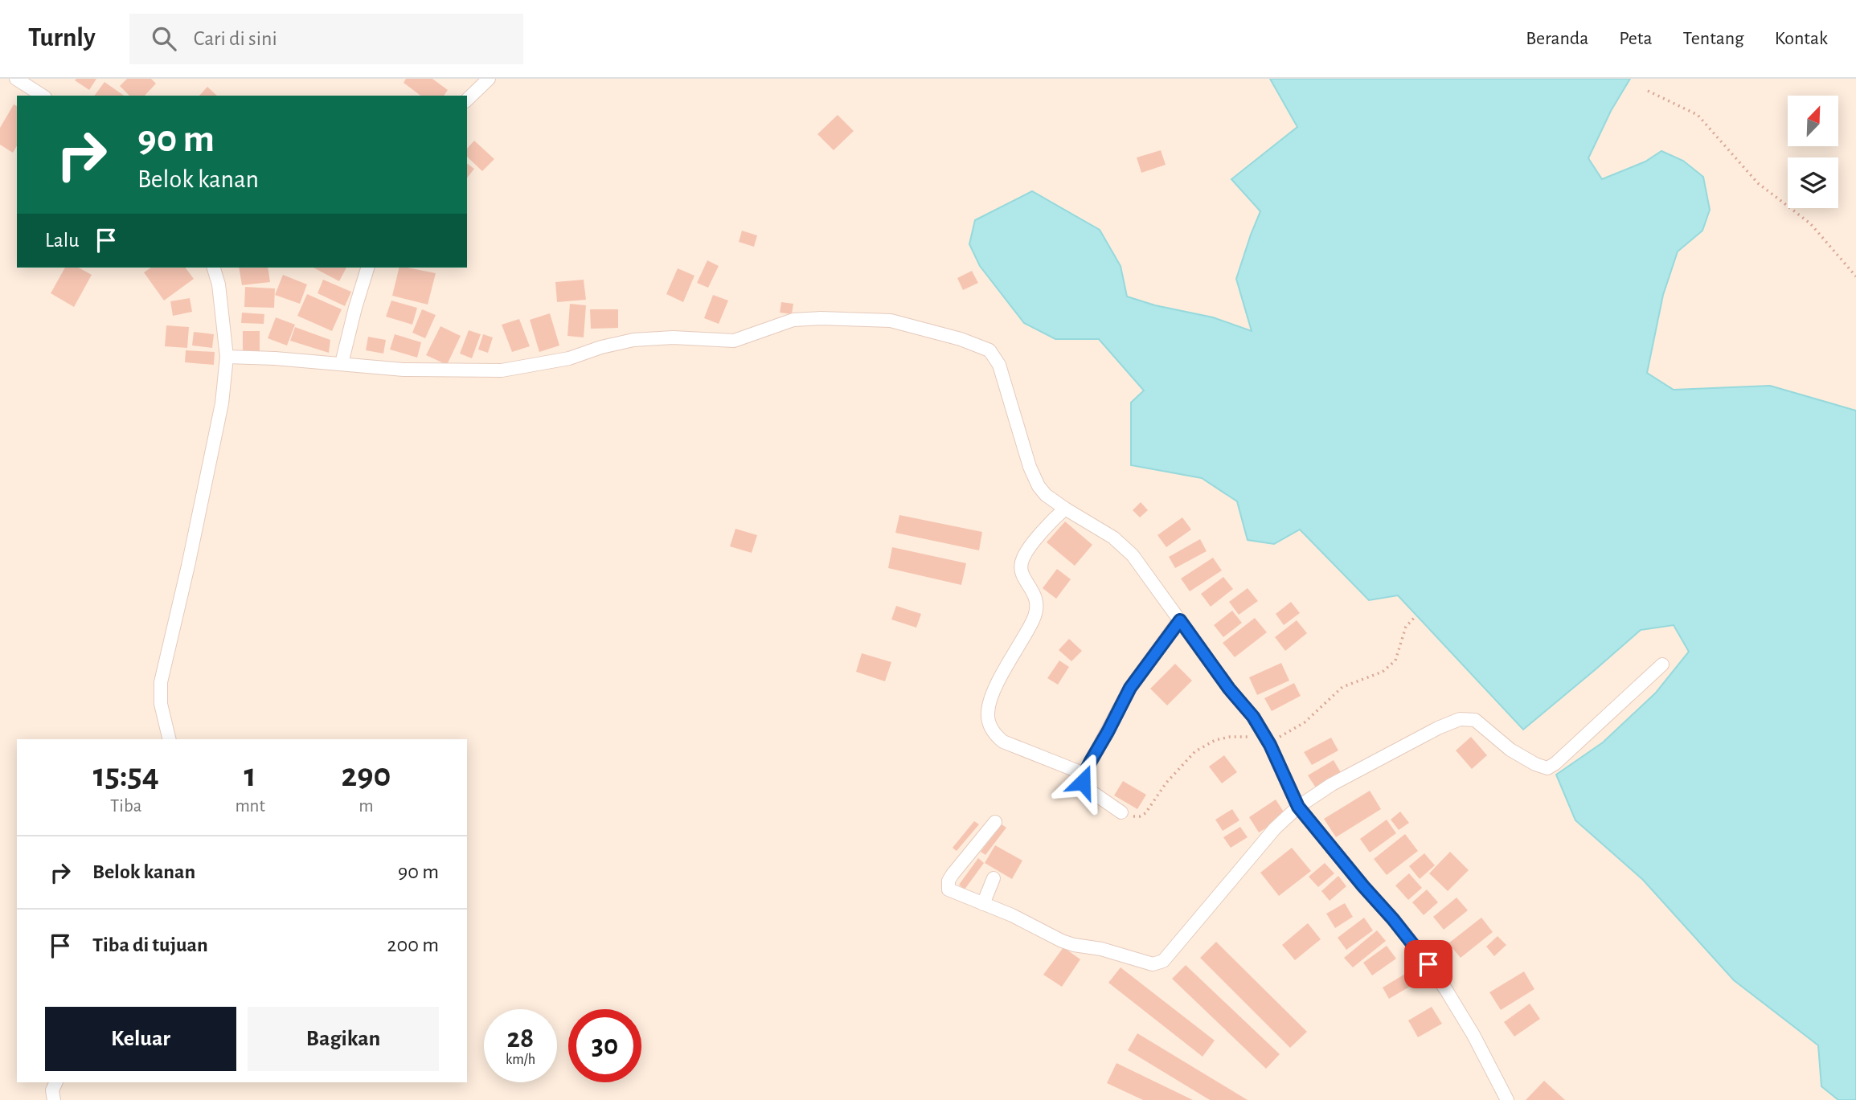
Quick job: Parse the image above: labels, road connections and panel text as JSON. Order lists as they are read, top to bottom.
{
  "north": "top right",
  "page": {
    "header": "Turnly",
    "search": "Cari di sini",
    "nav": [
      "Beranda",
      "Peta",
      "Tentang",
      "Kontak"
    ],
    "turn": ["90 m", "Belok kanan"],
    "then": "Lalu",
    "eta": [
      "15:54",
      "Tiba",
      "1",
      "mnt",
      "290",
      "m"
    ],
    "list": [
      {
        "name": "Belok kanan",
        "value": "90 m"
      },
      {
        "name": "Tiba di tujuan",
        "value": "200 m"
      }
    ],
    "buttons": ["Keluar", "Bagikan"],
    "speed": "28 km/h",
    "limit": "30"
  }
}
